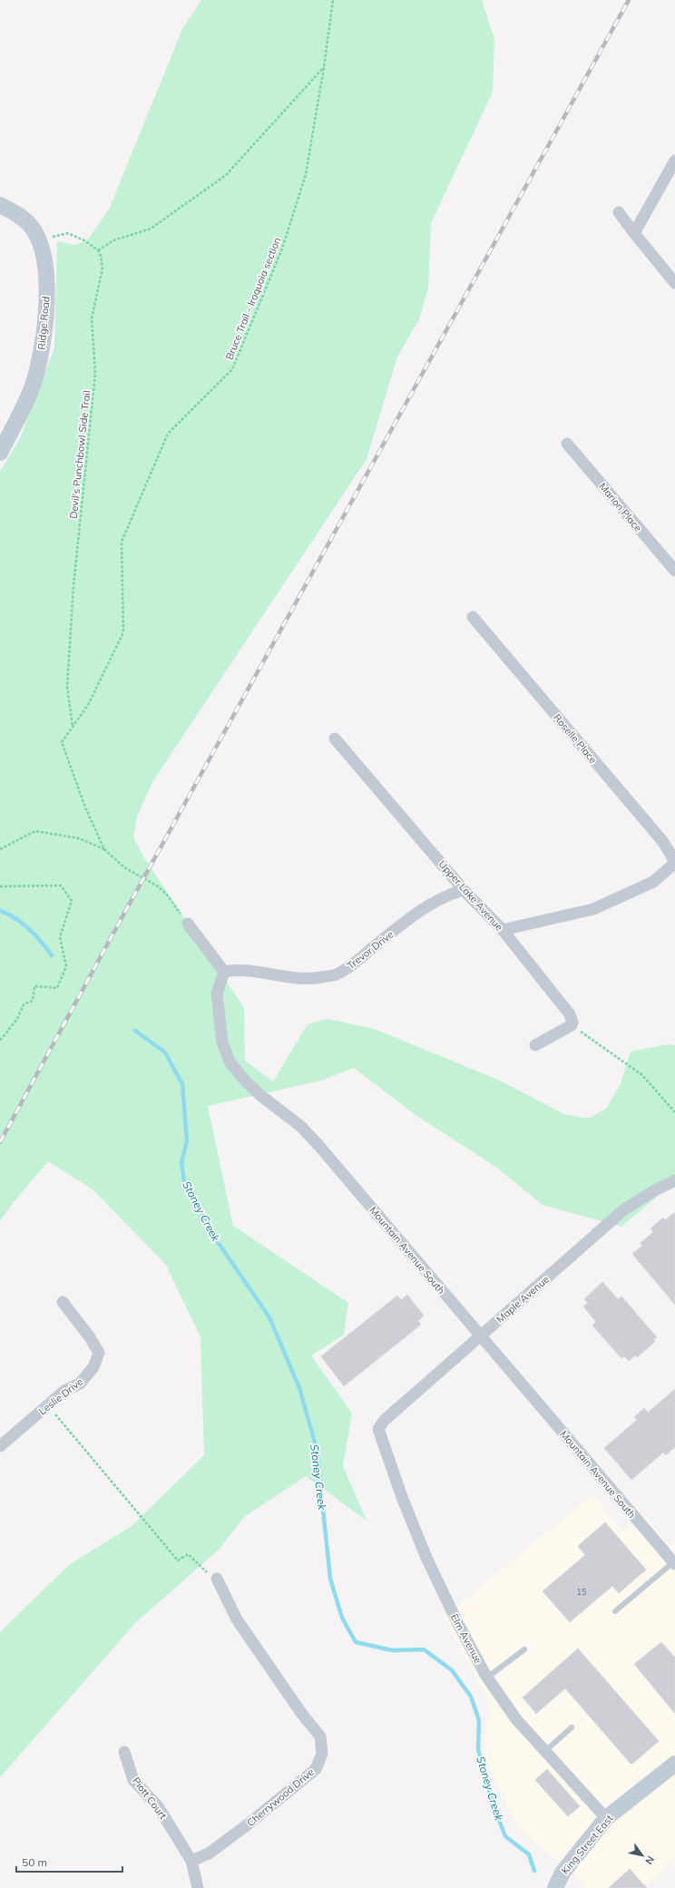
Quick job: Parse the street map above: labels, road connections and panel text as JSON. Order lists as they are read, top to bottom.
{
  "streets": {
    "main road": ["Ridge Road", "King Street East"],
    "street": [
      "Marion Place",
      "Roselle Place",
      "Upper Lake Avenue",
      "Trevor Drive",
      "Mountain Avenue South",
      "Maple Avenue",
      "Leslie Drive",
      "Elm Avenue",
      "Cherrywood Drive",
      "Piott Court"
    ],
    "path": ["Bruce Trail - Iroquoia section", "Devil's Punchbowl Side Trail"]
  },
  "crossings": [
    ["Bruce Trail - Iroquoia section", "Devil's Punchbowl Side Trail"],
    ["Upper Lake Avenue", "Trevor Drive"],
    ["Trevor Drive", "Mountain Avenue South"],
    ["Mountain Avenue South", "Maple Avenue"],
    ["Maple Avenue", "Elm Avenue"],
    ["Elm Avenue", "King Street East"],
    ["Cherrywood Drive", "Piott Court"]
  ],
  "water": ["Stoney Creek"],
  "house_numbers": ["15"],
  "scale_bar": "50 m",
  "north": "bottom right"
}
